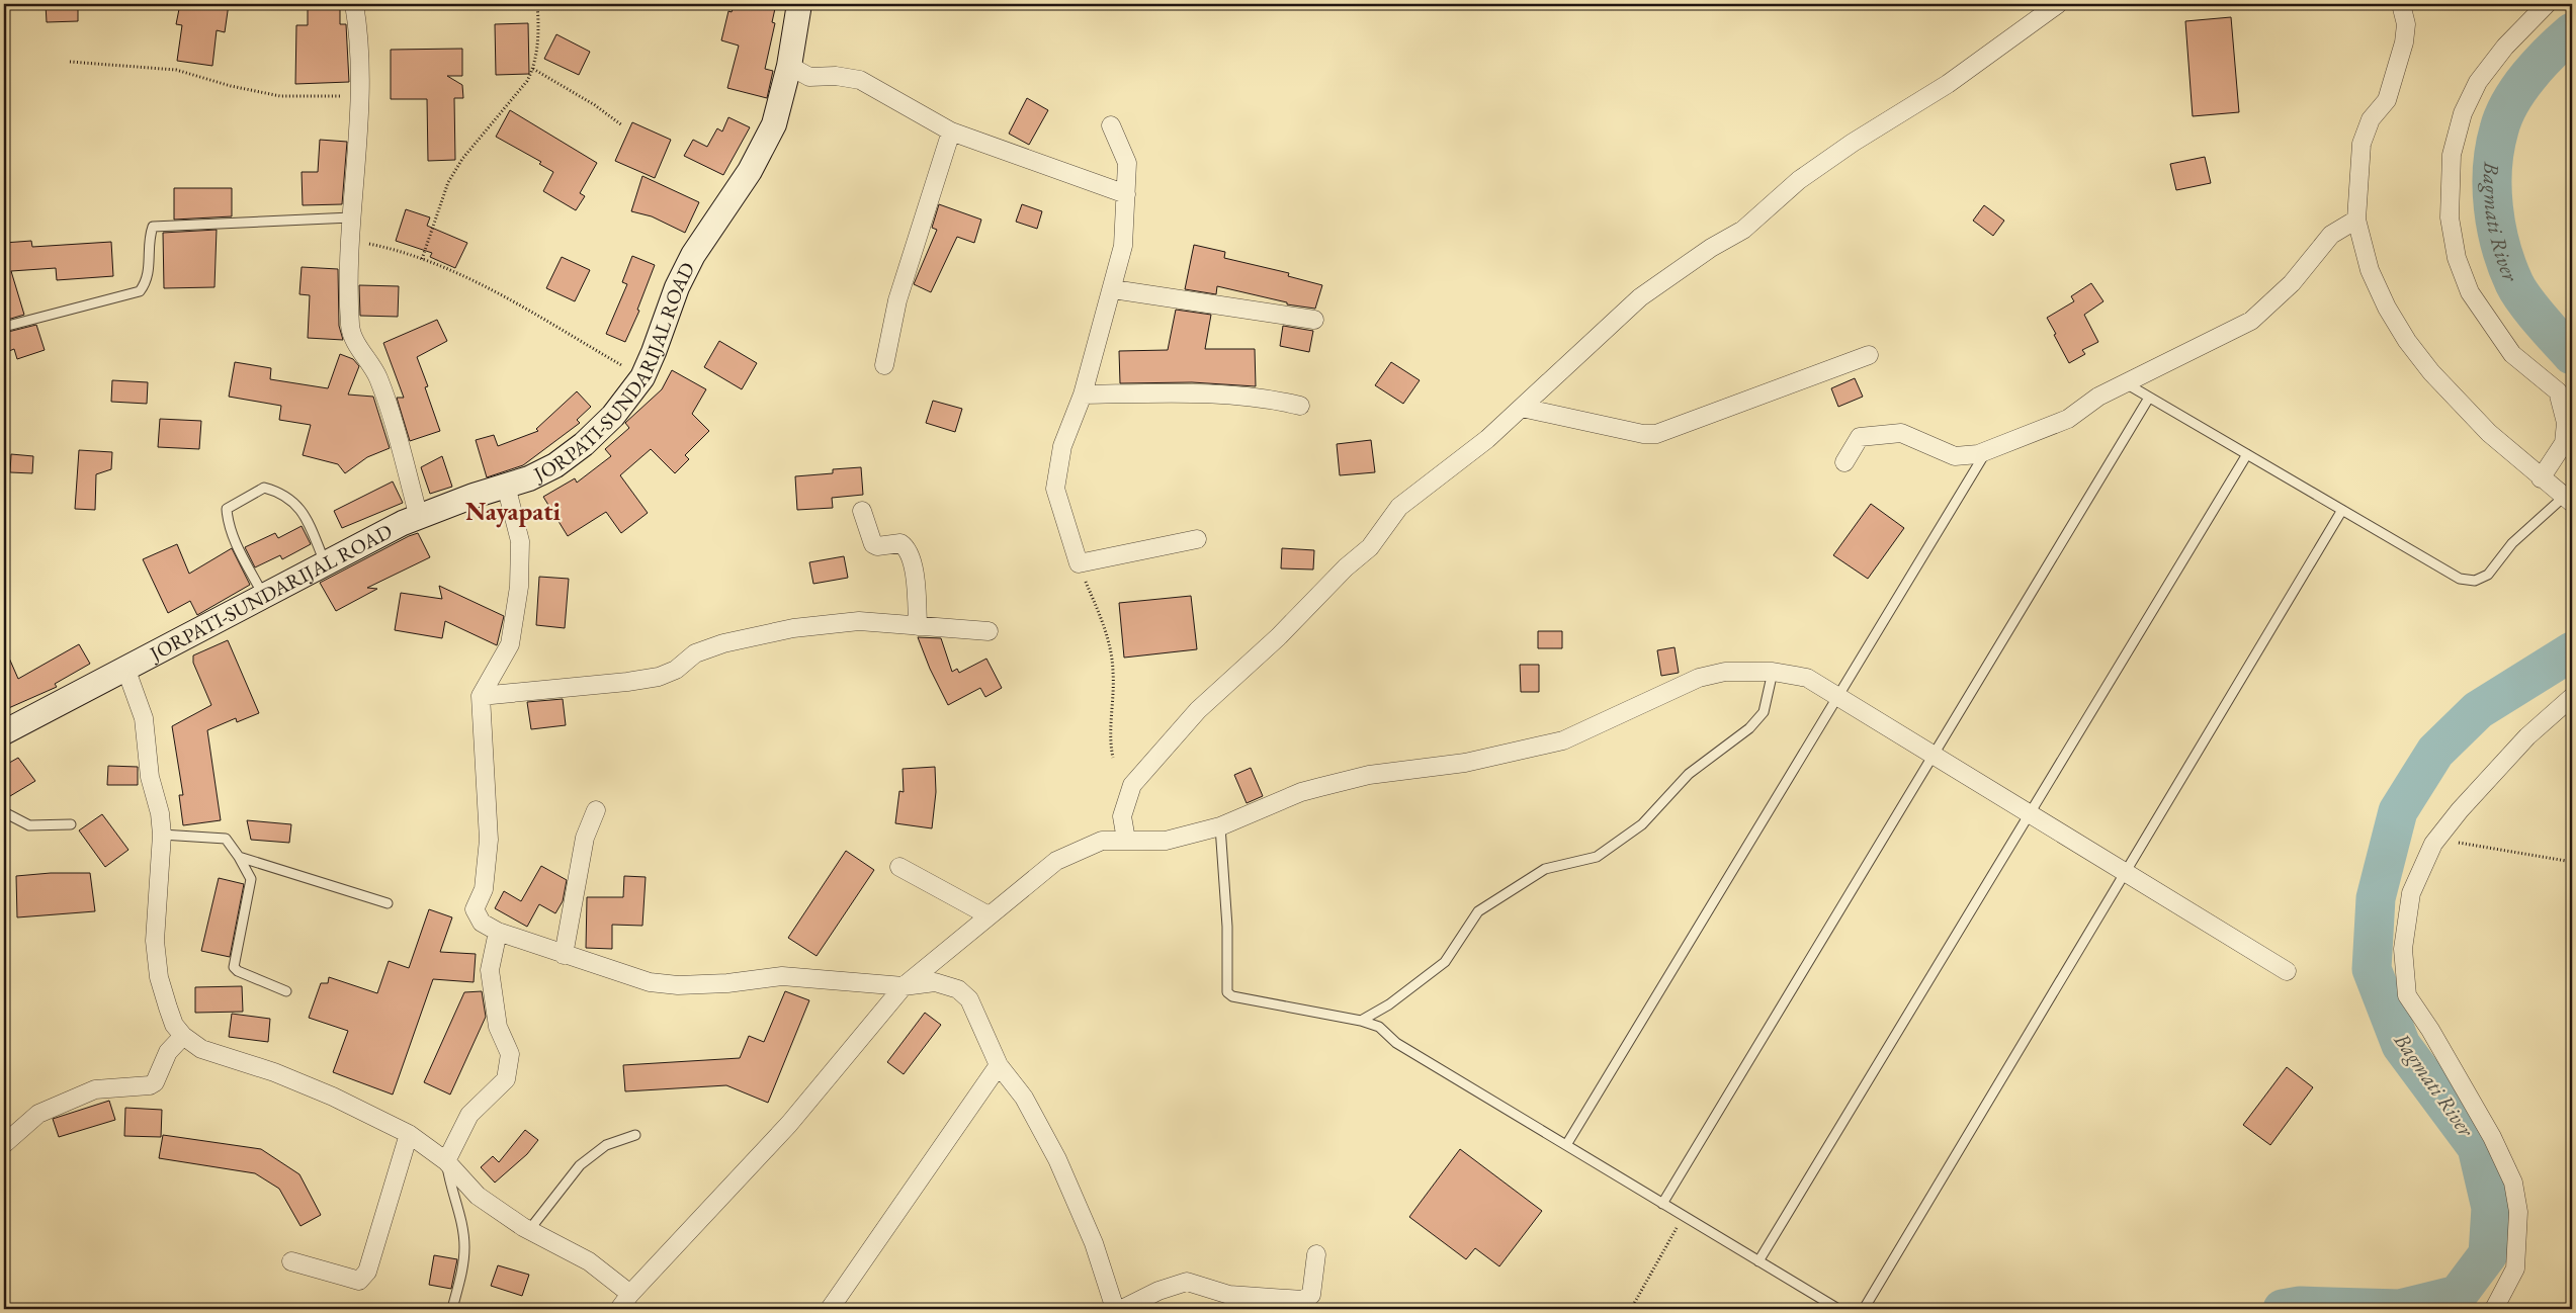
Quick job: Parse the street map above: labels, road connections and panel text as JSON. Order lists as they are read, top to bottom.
{
  "streets": {
    "main road": ["JORPATI-SUNDARIJAL ROAD"]
  },
  "districts": ["Nayapati"],
  "water": ["Bagmati River"]
}
